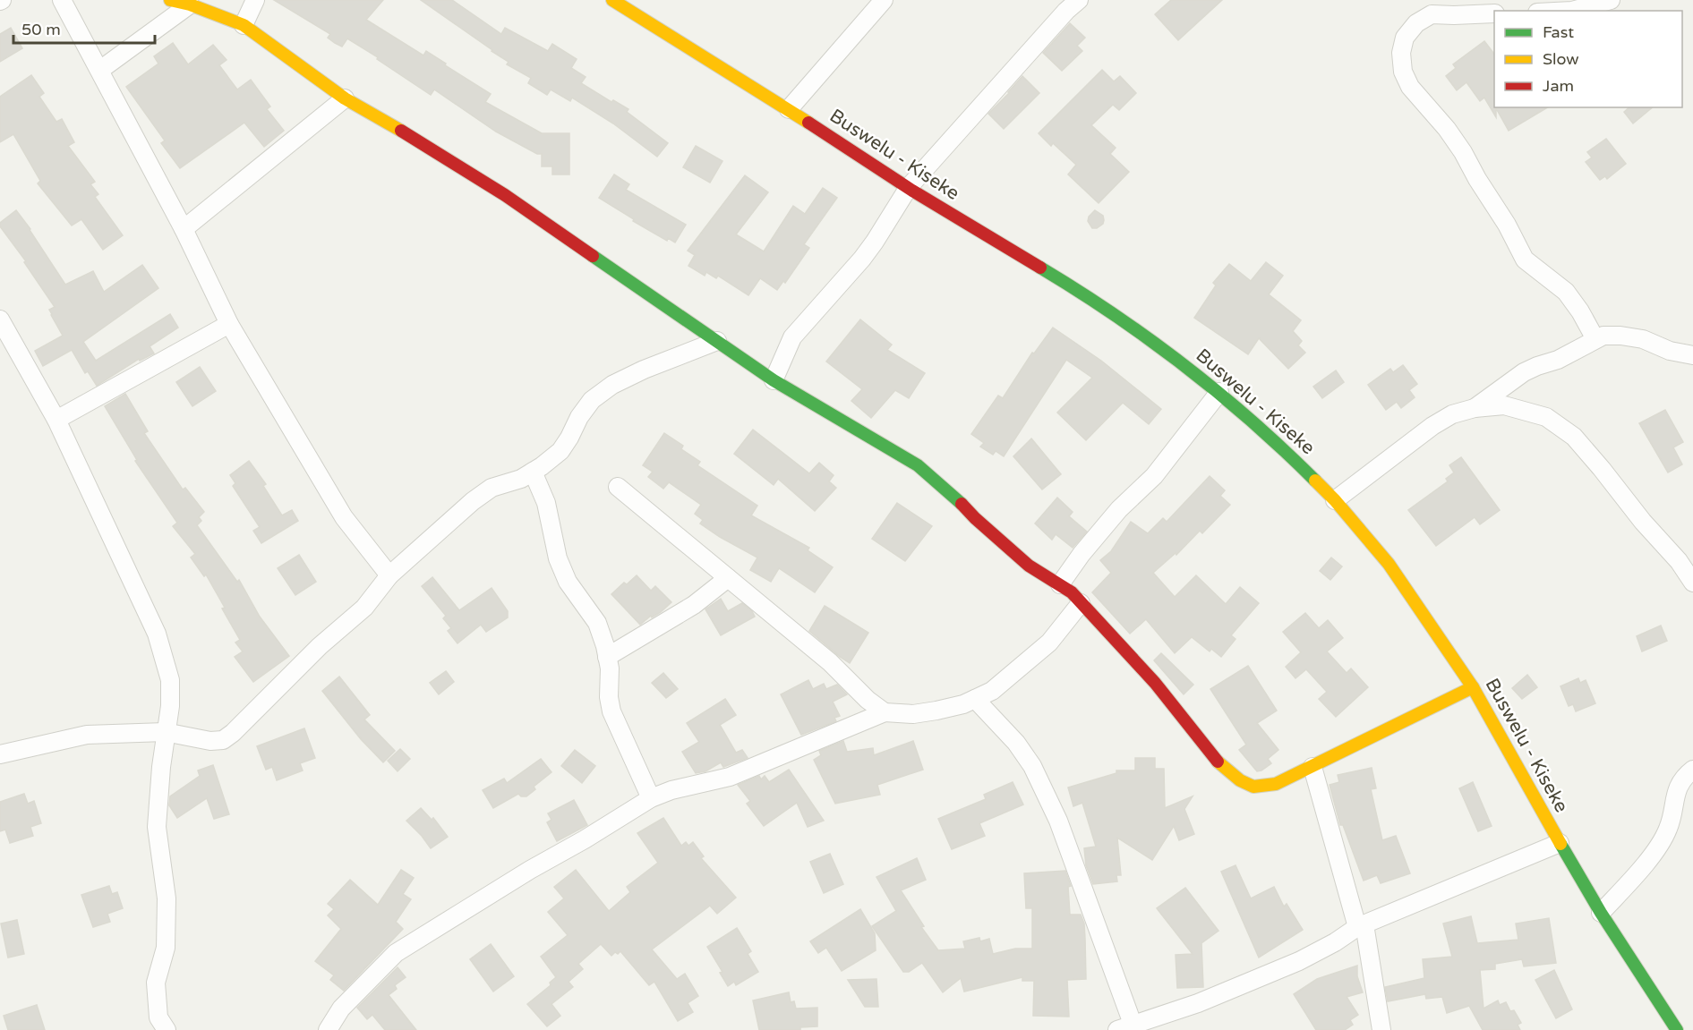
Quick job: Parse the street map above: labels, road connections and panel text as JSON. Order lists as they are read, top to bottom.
{
  "streets": {
    "street": ["Buswelu - Kiseke"]
  },
  "legend": ["Fast", "Slow", "Jam"],
  "scale_bar": "50 m"
}
